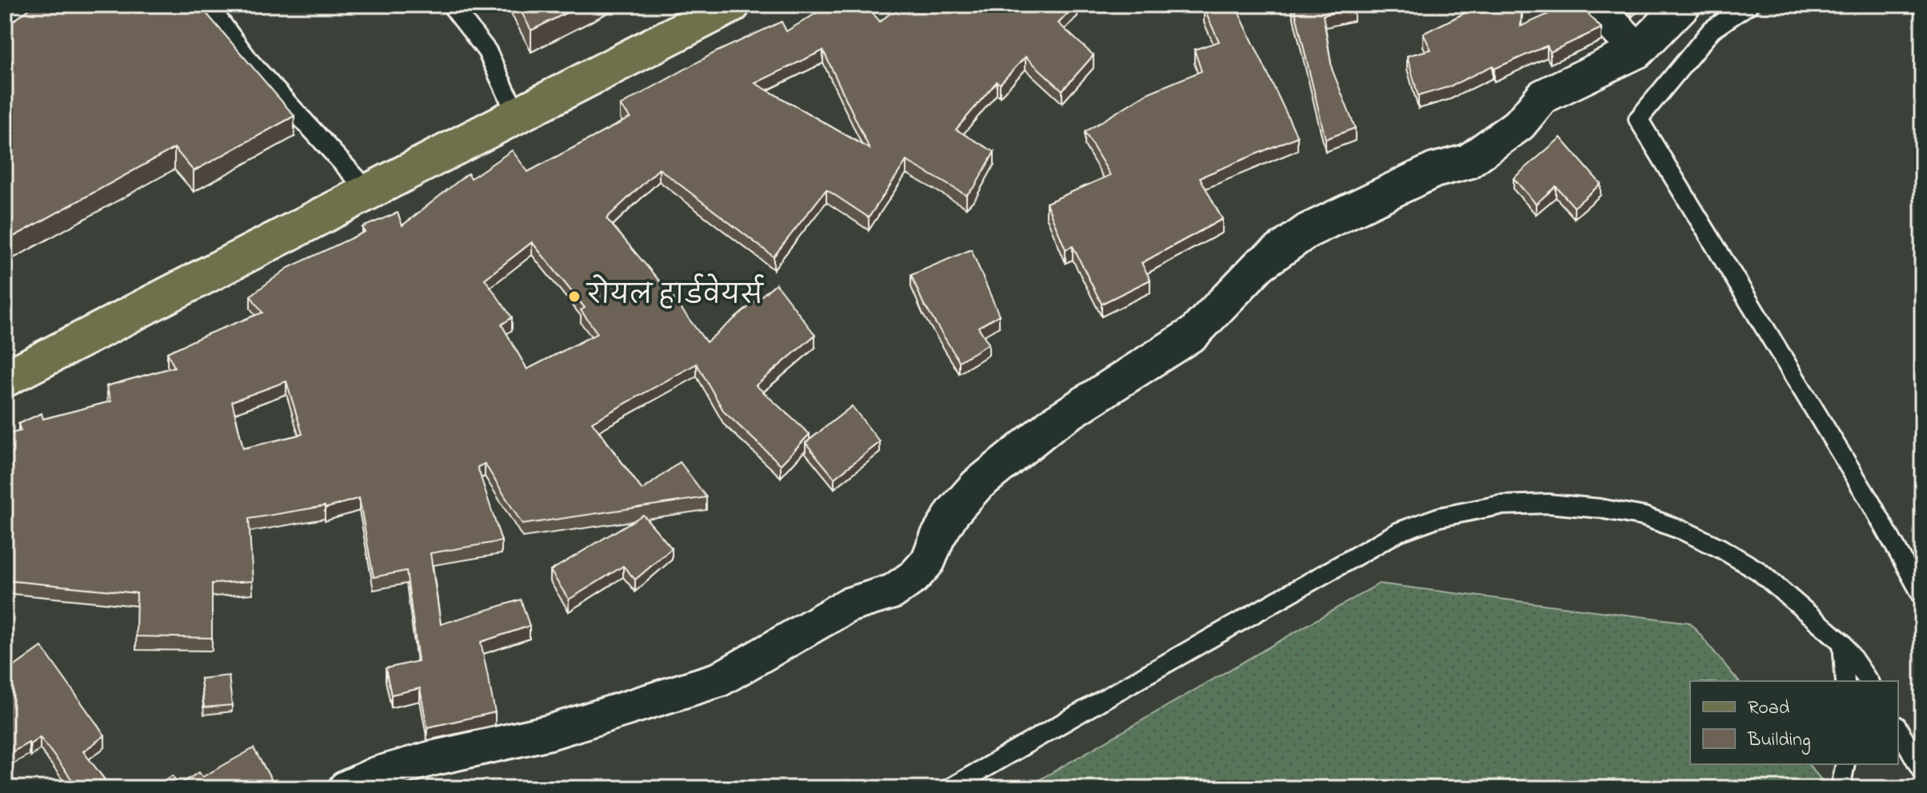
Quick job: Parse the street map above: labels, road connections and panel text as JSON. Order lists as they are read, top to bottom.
{
  "places": ["रोयल हार्डवेयर्स"],
  "legend": ["Road", "Building"]
}
